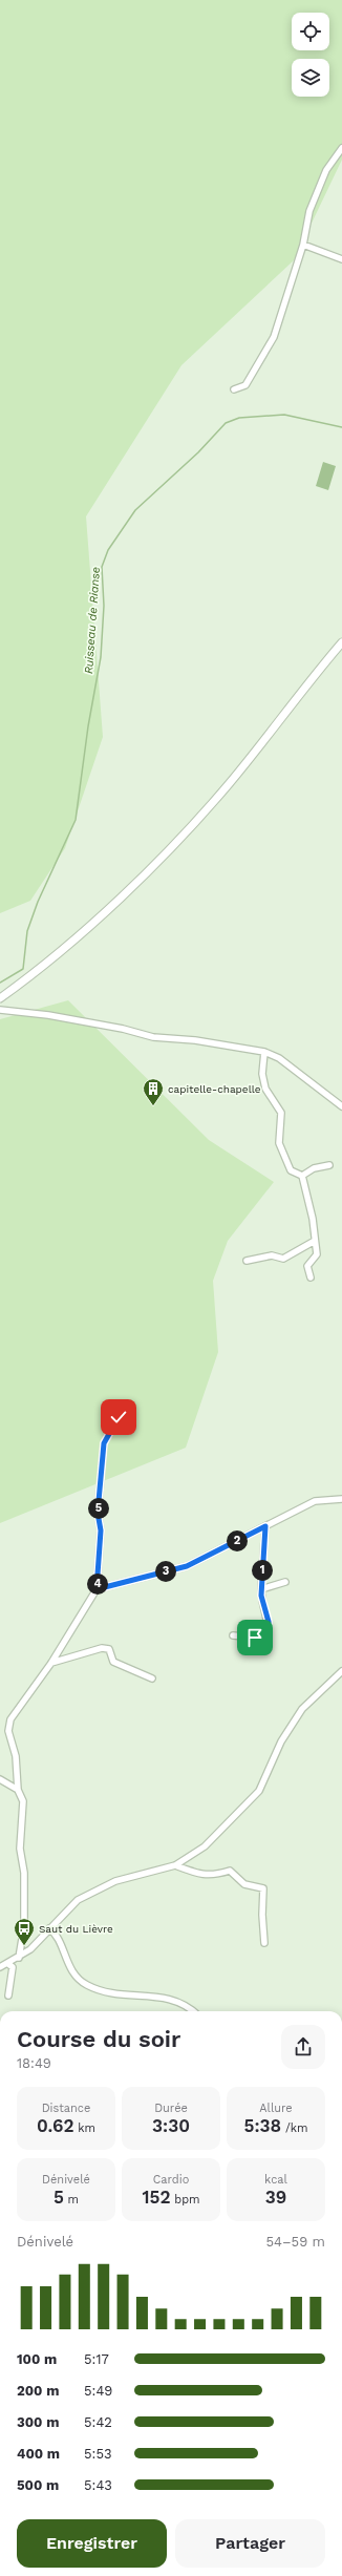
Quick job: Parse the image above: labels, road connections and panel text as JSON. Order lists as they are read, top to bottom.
{
  "water": ["Ruisseau de Rianse"],
  "places": {
    "building": ["capitelle-chapelle"],
    "bus stop": ["Saut du Lièvre"]
  },
  "page": {
    "pins": [
      "5",
      "2",
      "1",
      "3",
      "4"
    ],
    "heading": ["Course du soir", "18:49"],
    "stats": [
      ["Distance", "0.62 km"],
      ["Durée", "3:30"],
      ["Allure", "5:38 /km"],
      ["Dénivelé", "5 m"],
      ["Cardio", "152 bpm"],
      ["kcal", "39"]
    ],
    "chart": ["Dénivelé", "54–59 m"],
    "list": [
      {
        "name": "100 m",
        "note": "5:17"
      },
      {
        "name": "200 m",
        "note": "5:49"
      },
      {
        "name": "300 m",
        "note": "5:42"
      },
      {
        "name": "400 m",
        "note": "5:53"
      },
      {
        "name": "500 m",
        "note": "5:43"
      }
    ],
    "buttons": ["Enregistrer", "Partager"]
  }
}
